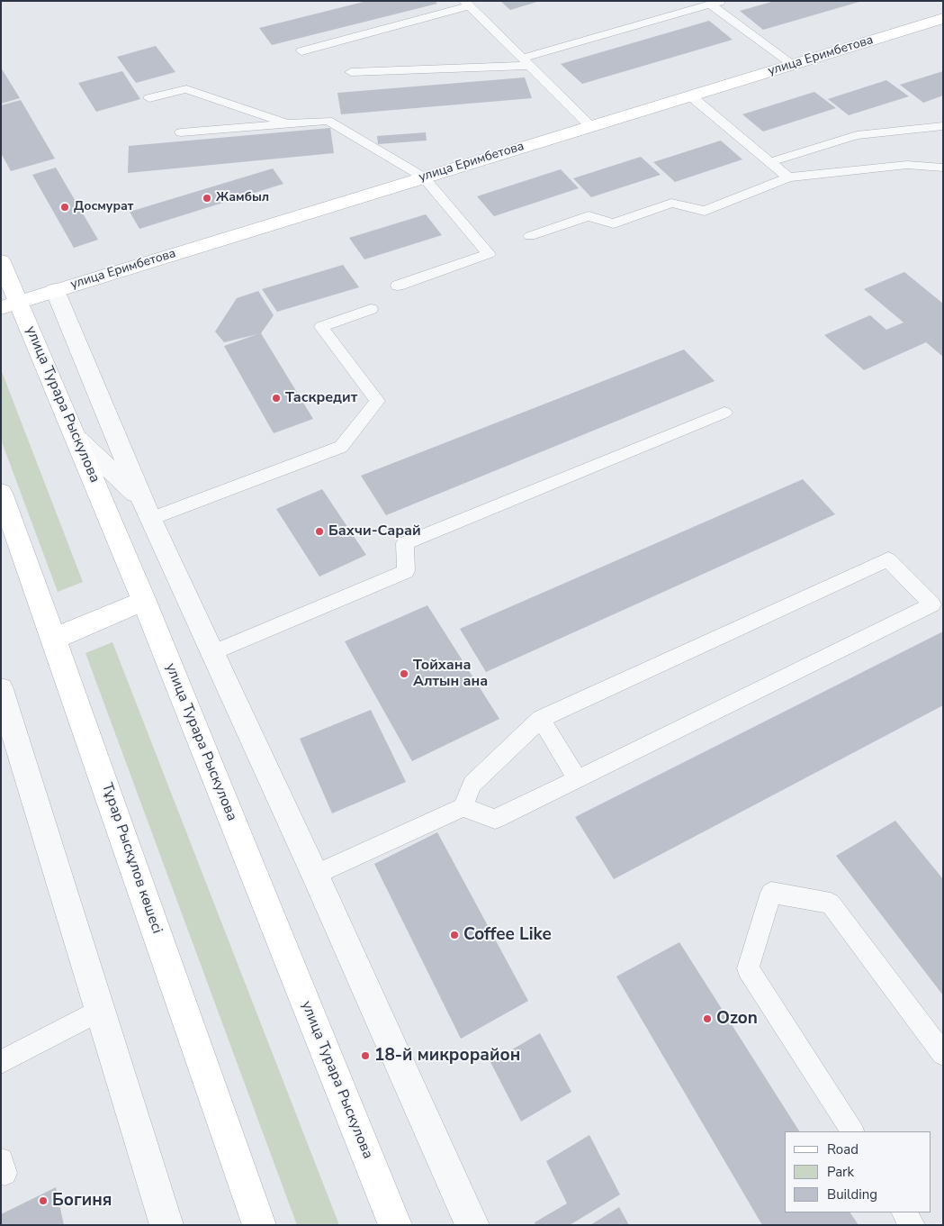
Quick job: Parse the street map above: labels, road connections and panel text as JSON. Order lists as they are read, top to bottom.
{
  "streets": {
    "main road": ["улица Еримбетова", "улица Турара Рыскулова", "Тұрар Рыскұлов көшесі"]
  },
  "crossings": [
    ["улица Еримбетова", "улица Турара Рыскулова"]
  ],
  "places": [
    "Жамбыл",
    "Досмурат",
    "Таскредит",
    "Бахчи-Сарай",
    "Тойхана Алтын ана",
    "Coffee Like",
    "Ozon",
    "18-й микрорайон",
    "Богиня"
  ],
  "legend": ["Road", "Park", "Building"]
}
